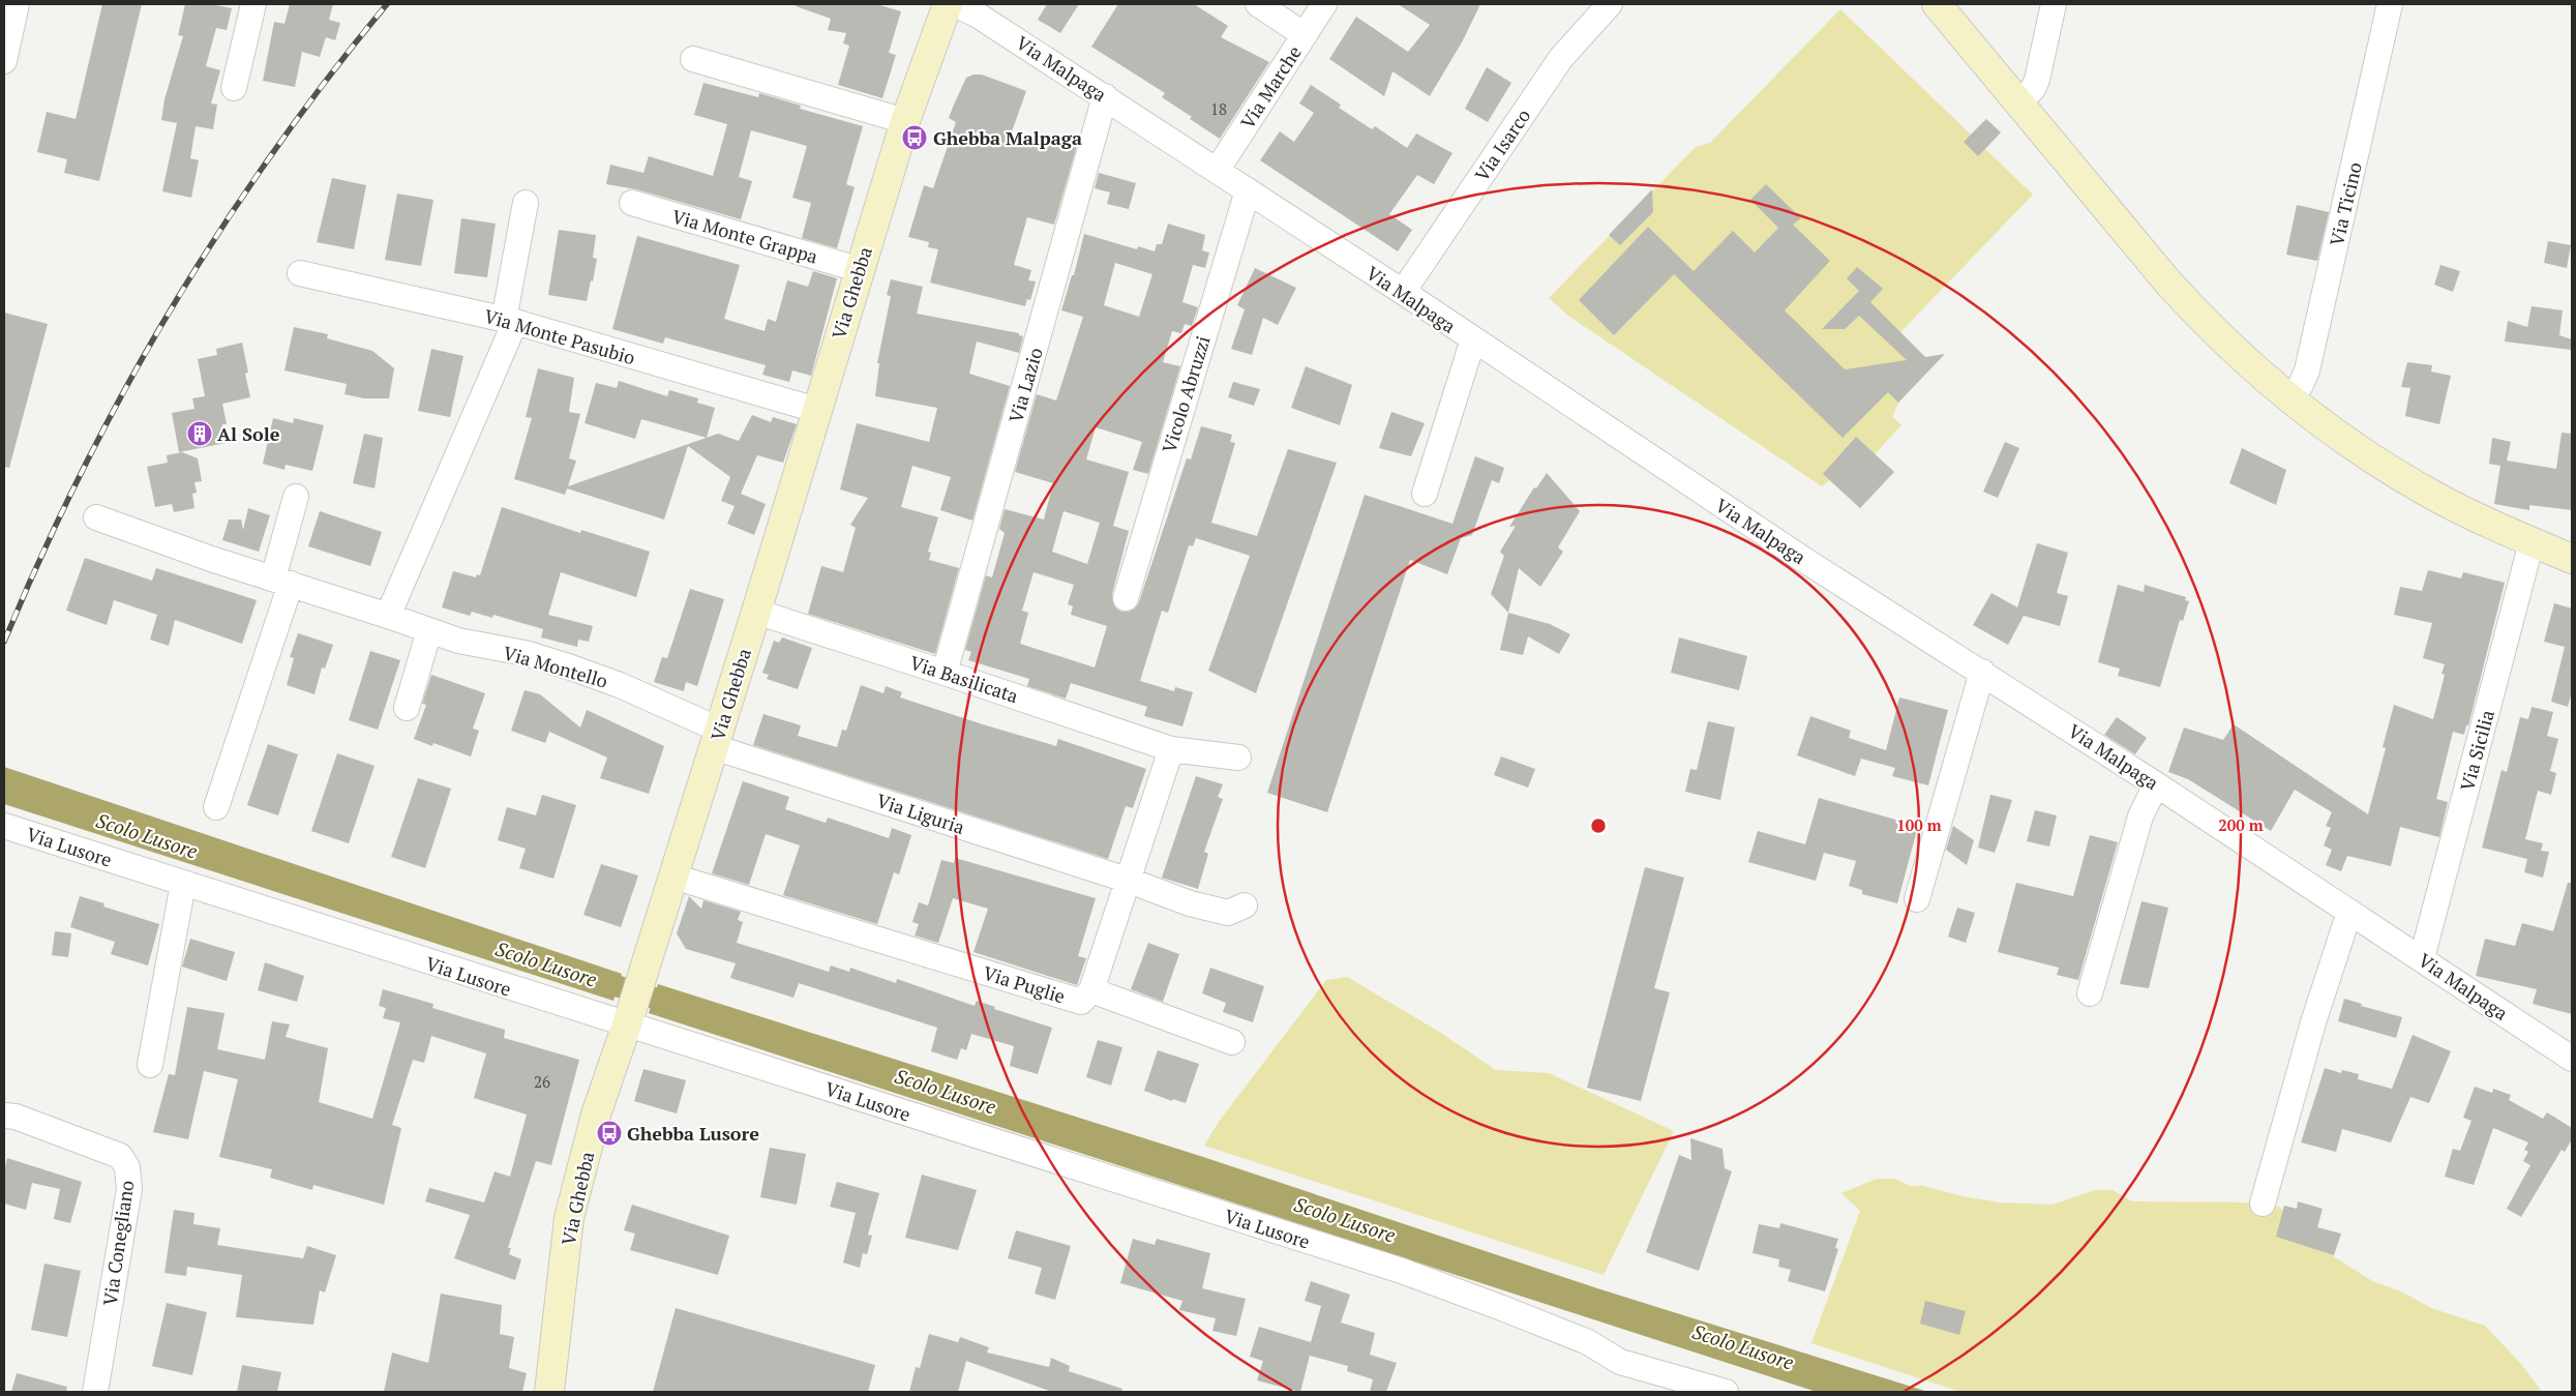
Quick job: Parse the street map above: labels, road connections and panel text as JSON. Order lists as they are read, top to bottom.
{
  "streets": {
    "street": [
      "Via Malpaga",
      "Via Marche",
      "Via Isarco",
      "Via Ticino",
      "Via Monte Grappa",
      "Via Ghebba",
      "Via Monte Pasubio",
      "Via Lazio",
      "Vicolo Abruzzi",
      "Via Montello",
      "Via Basilicata",
      "Via Sicilia",
      "Via Liguria",
      "Via Lusore",
      "Via Puglie",
      "Via Conegliano"
    ]
  },
  "crossings": [
    ["Via Malpaga", "Via Marche"],
    ["Via Malpaga", "Via Isarco"],
    ["Via Malpaga", "Via Ghebba"],
    ["Via Malpaga", "Via Lazio"],
    ["Via Malpaga", "Vicolo Abruzzi"],
    ["Via Malpaga", "Via Sicilia"],
    ["Via Monte Grappa", "Via Ghebba"],
    ["Via Ghebba", "Via Monte Pasubio"],
    ["Via Ghebba", "Via Montello"],
    ["Via Ghebba", "Via Basilicata"],
    ["Via Ghebba", "Via Liguria"],
    ["Via Ghebba", "Via Lusore"],
    ["Via Ghebba", "Via Puglie"],
    ["Via Lazio", "Via Basilicata"],
    ["Via Montello", "Via Liguria"],
    ["Via Basilicata", "Via Puglie"],
    ["Via Liguria", "Via Puglie"]
  ],
  "water": ["Scolo Lusore"],
  "places": {
    "bus stop": ["Ghebba Malpaga", "Ghebba Lusore"],
    "building": ["Al Sole"]
  },
  "house_numbers": ["18", "26"],
  "rings": ["100 m", "200 m"]
}
